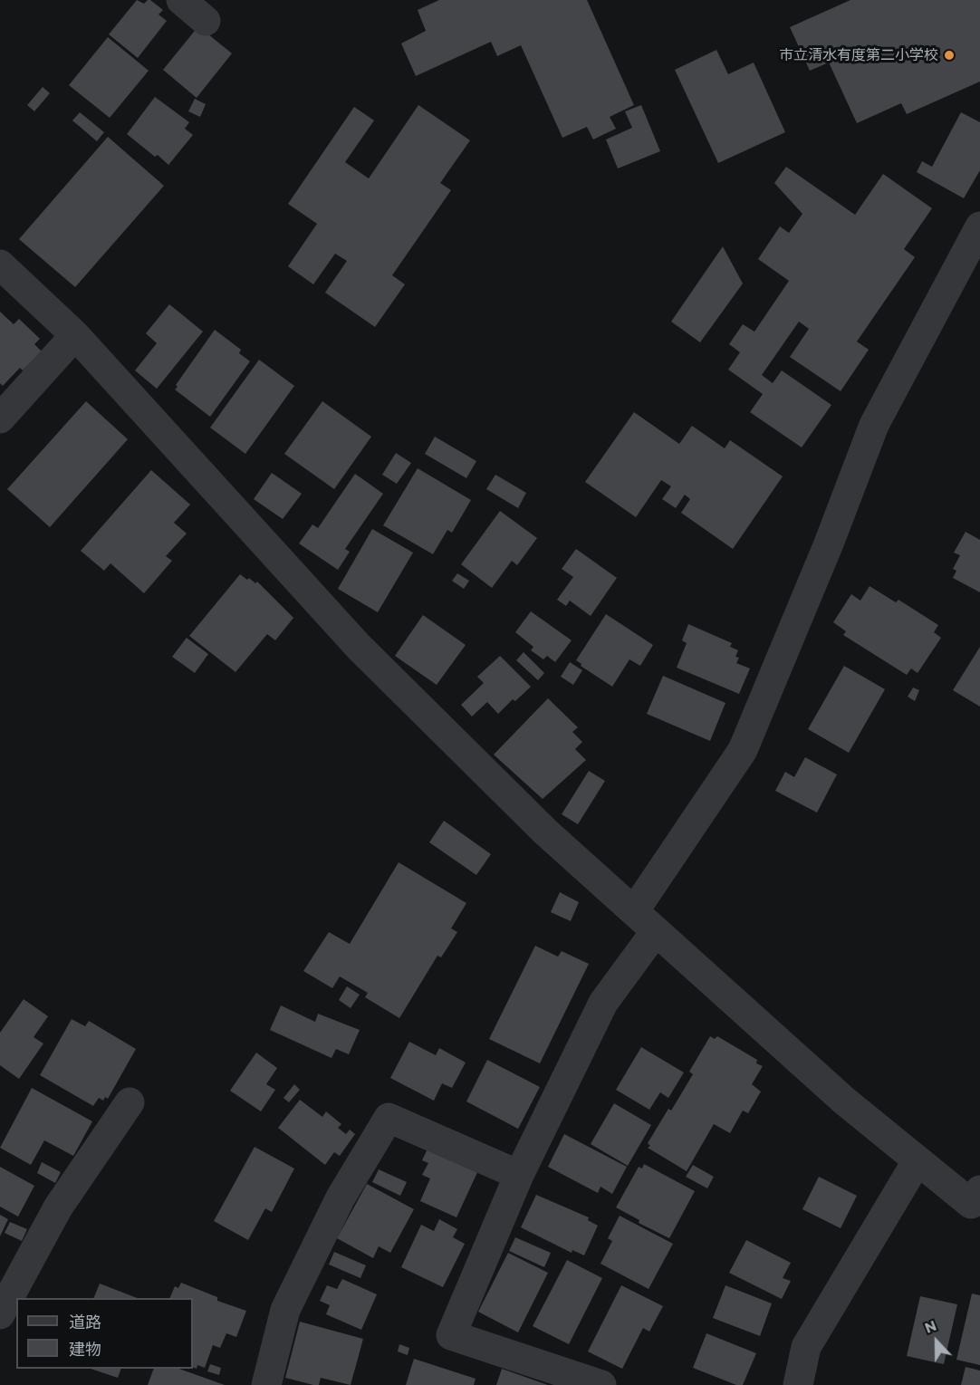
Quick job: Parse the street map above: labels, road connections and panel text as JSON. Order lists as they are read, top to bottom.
{
  "places": ["市立清水有度第二小学校"],
  "legend": ["道路", "建物"],
  "north": "top"
}
